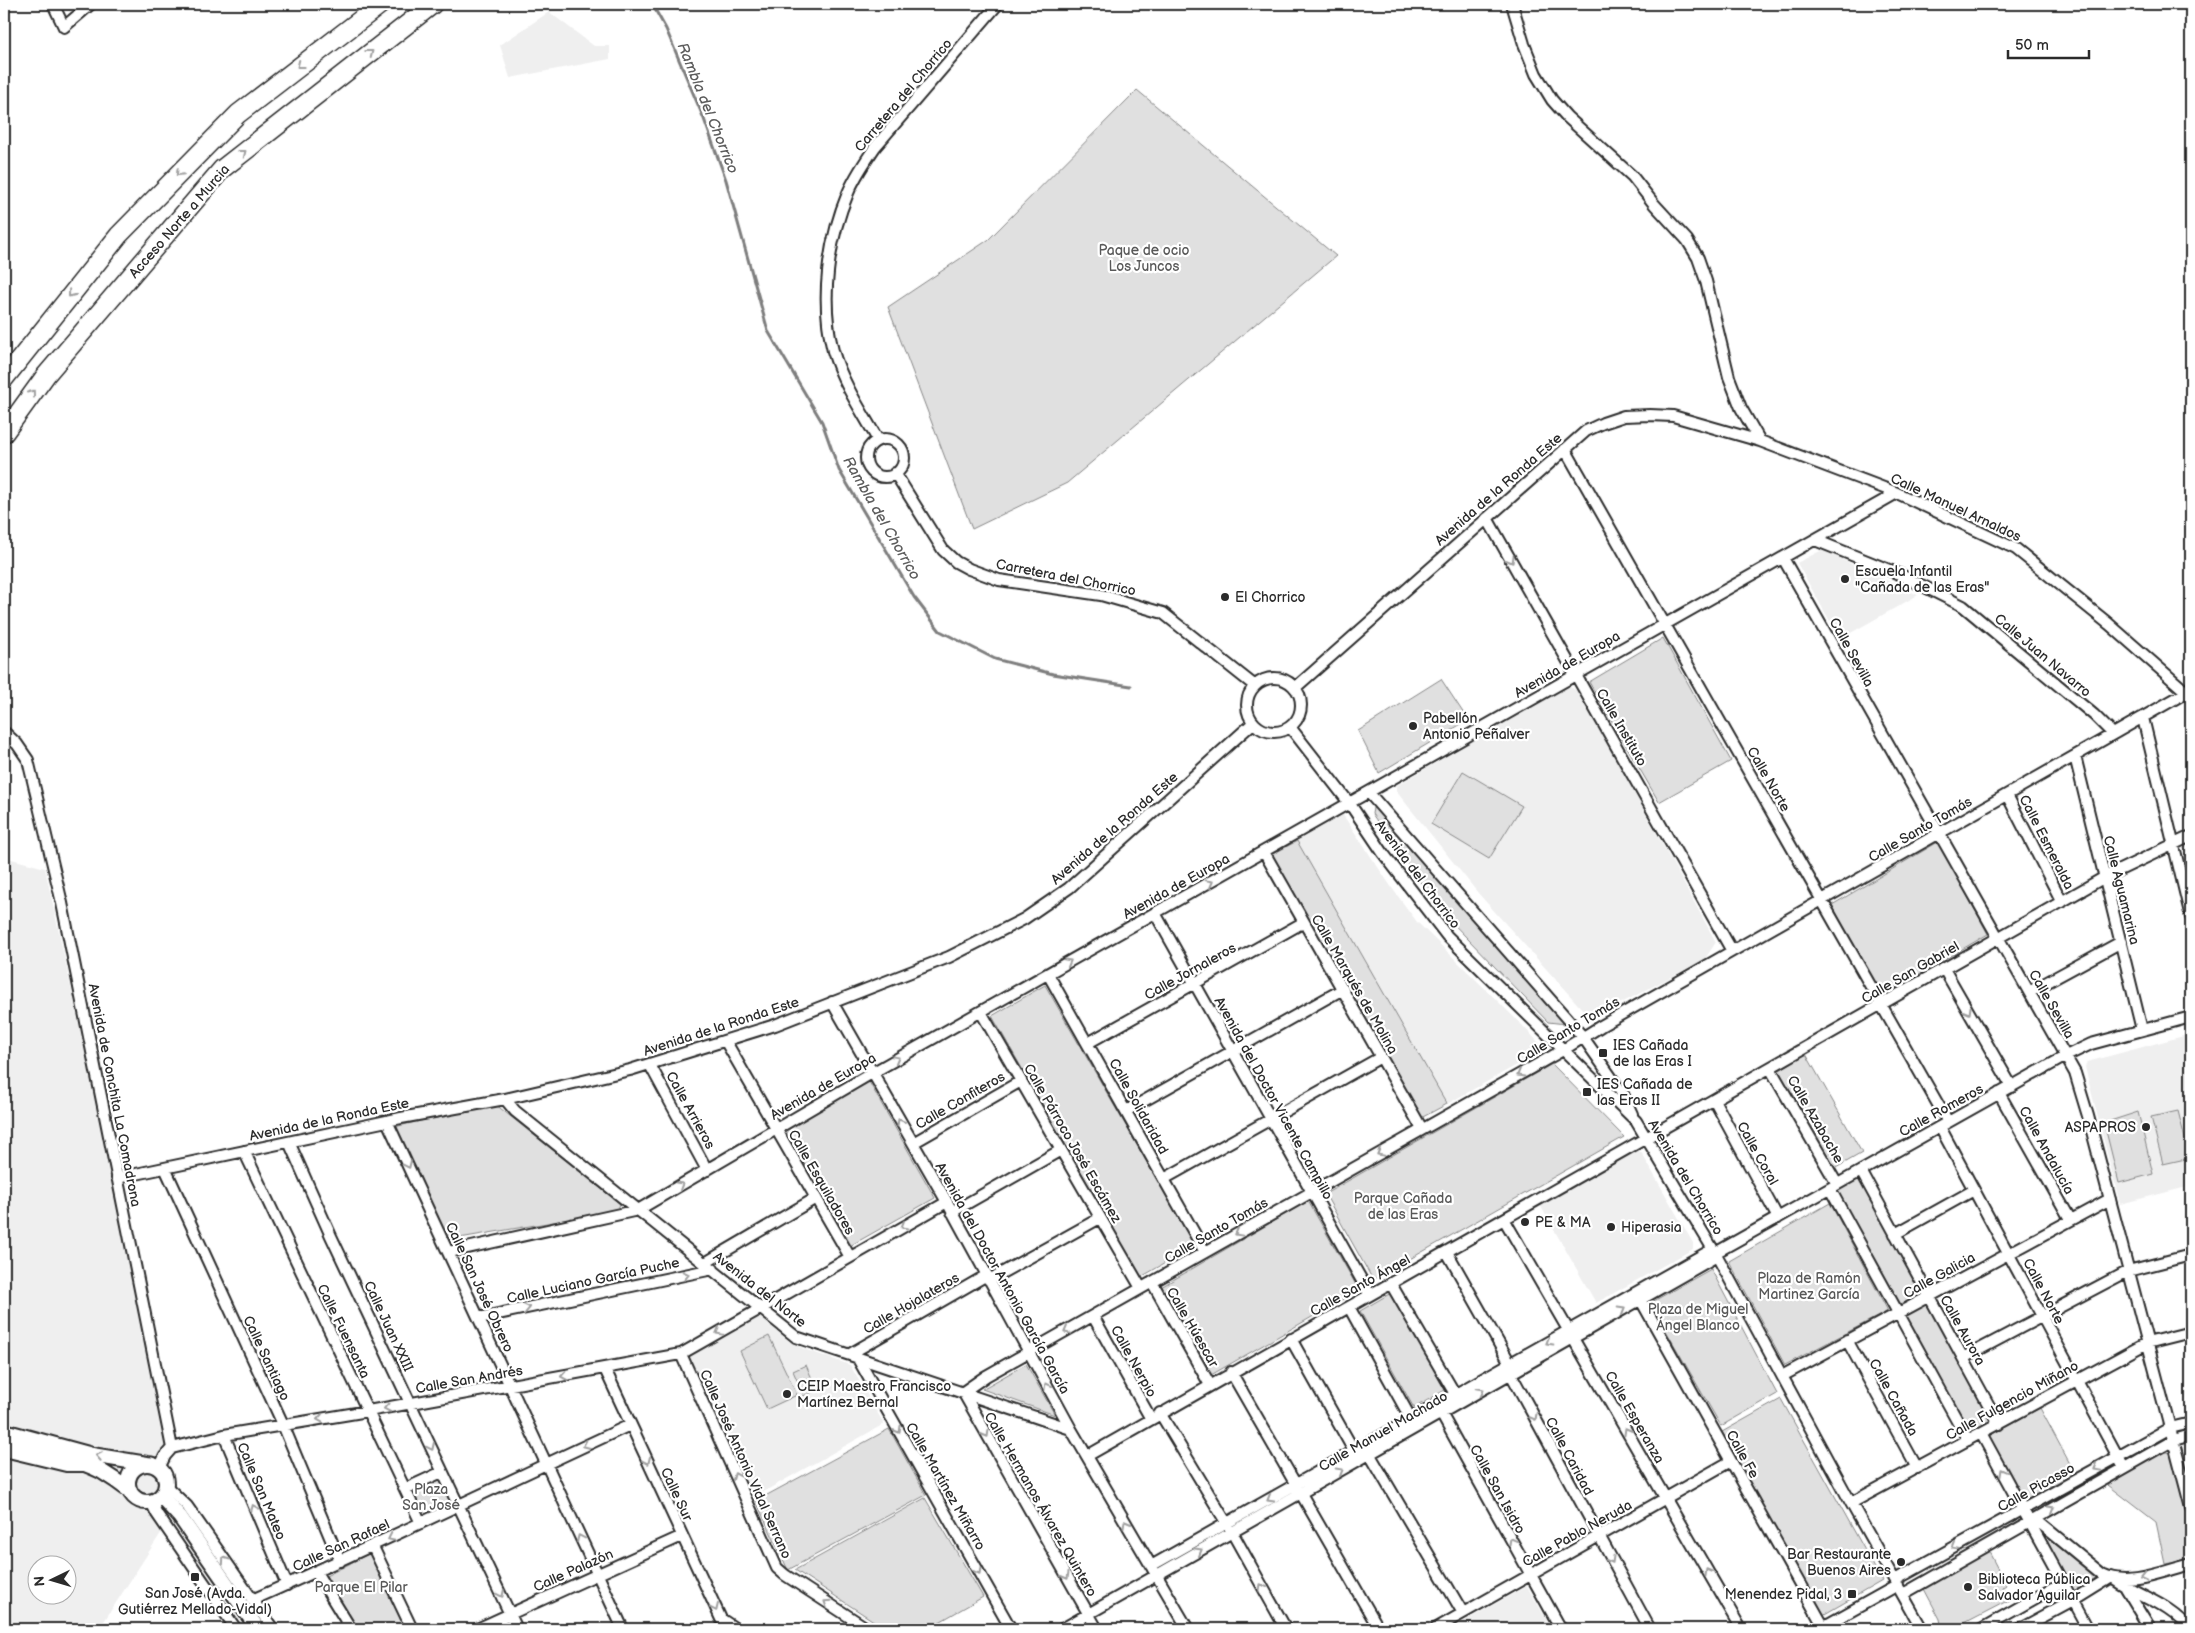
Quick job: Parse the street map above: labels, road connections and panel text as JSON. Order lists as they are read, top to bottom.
{
  "streets": {
    "highway": ["Acceso Norte a Murcia"],
    "street": [
      "Carretera del Chorrico",
      "Avenida de la Ronda Este",
      "Calle Manuel Arnaldos",
      "Calle Sevilla",
      "Calle Juan Navarro",
      "Avenida de Europa",
      "Calle Instituto",
      "Calle Norte",
      "Calle Santo Tomás",
      "Calle Esmeralda",
      "Avenida del Chorrico",
      "Calle Aguamarina",
      "Calle Jornaleros",
      "Calle San Gabriel",
      "Calle Marqués de Molina",
      "Avenida de Conchita La Comadrona",
      "Avenida del Doctor Vicente Campillo",
      "Calle Confiteros",
      "Calle Solidaridad",
      "Calle Arrieros",
      "Calle Romeros",
      "Calle Azabache",
      "Calle Párroco José Escámez",
      "Calle Andalucía",
      "Calle Coral",
      "Calle Esquiladores",
      "Calle Galicia",
      "Avenida del Doctor Antonio García García",
      "Calle Luciano García Puche",
      "Calle Santo Ángel",
      "Calle San José Obrero",
      "Avenida del Norte",
      "Calle Hojalateros",
      "Calle Juan XXIII",
      "Calle Húescar",
      "Calle Aurora",
      "Calle Fuensanta",
      "Calle Santiago",
      "Calle Nerpio",
      "Calle San Andrés",
      "Calle Cañada",
      "Calle Fulgencio Miñano",
      "Calle Esperanza",
      "Calle Manuel Machado",
      "Calle Fe",
      "Calle Caridad",
      "Calle José Antonio Vidal Serrano",
      "Calle Martínez Miñarro",
      "Calle Picasso",
      "Calle San Isidro",
      "Calle San Mateo",
      "Calle Sur",
      "Calle Hermanos Álvarez Quintero",
      "Calle Pablo Neruda",
      "Calle San Rafael",
      "Calle Palazón"
    ]
  },
  "crossings": [
    ["Carretera del Chorrico", "Avenida de la Ronda Este"],
    ["Carretera del Chorrico", "Avenida del Chorrico"],
    ["Avenida de la Ronda Este", "Calle Manuel Arnaldos"],
    ["Avenida de la Ronda Este", "Calle Instituto"],
    ["Avenida de la Ronda Este", "Calle Norte"],
    ["Avenida de la Ronda Este", "Avenida del Chorrico"],
    ["Avenida de la Ronda Este", "Avenida de Conchita La Comadrona"],
    ["Avenida de la Ronda Este", "Calle Arrieros"],
    ["Avenida de la Ronda Este", "Calle Esquiladores"],
    ["Avenida de la Ronda Este", "Avenida del Doctor Antonio García García"],
    ["Avenida de la Ronda Este", "Calle San José Obrero"],
    ["Avenida de la Ronda Este", "Avenida del Norte"],
    ["Avenida de la Ronda Este", "Calle Juan XXIII"],
    ["Avenida de la Ronda Este", "Calle Fuensanta"],
    ["Avenida de la Ronda Este", "Calle Santiago"],
    ["Calle Manuel Arnaldos", "Avenida de Europa"],
    ["Calle Manuel Arnaldos", "Calle Santo Tomás"],
    ["Calle Sevilla", "Avenida de Europa"],
    ["Calle Sevilla", "Calle Santo Tomás"],
    ["Calle Sevilla", "Calle San Gabriel"],
    ["Calle Sevilla", "Calle Romeros"],
    ["Calle Sevilla", "Calle Galicia"],
    ["Calle Sevilla", "Calle Fulgencio Miñano"],
    ["Calle Sevilla", "Calle Picasso"],
    ["Calle Juan Navarro", "Avenida de Europa"],
    ["Calle Juan Navarro", "Calle Santo Tomás"],
    ["Avenida de Europa", "Calle Instituto"],
    ["Avenida de Europa", "Calle Norte"],
    ["Avenida de Europa", "Avenida del Chorrico"],
    ["Avenida de Europa", "Calle Marqués de Molina"],
    ["Avenida de Europa", "Avenida del Doctor Vicente Campillo"],
    ["Avenida de Europa", "Calle Solidaridad"],
    ["Avenida de Europa", "Calle Arrieros"],
    ["Avenida de Europa", "Calle Párroco José Escámez"],
    ["Avenida de Europa", "Calle Esquiladores"],
    ["Avenida de Europa", "Avenida del Doctor Antonio García García"],
    ["Avenida de Europa", "Calle San José Obrero"],
    ["Avenida de Europa", "Avenida del Norte"],
    ["Calle Instituto", "Calle Santo Tomás"],
    ["Calle Norte", "Calle Santo Tomás"],
    ["Calle Norte", "Calle San Gabriel"],
    ["Calle Norte", "Calle Romeros"],
    ["Calle Norte", "Calle Galicia"],
    ["Calle Norte", "Calle Fulgencio Miñano"],
    ["Calle Norte", "Calle Picasso"],
    ["Calle Santo Tomás", "Calle Esmeralda"],
    ["Calle Santo Tomás", "Avenida del Chorrico"],
    ["Calle Santo Tomás", "Calle Aguamarina"],
    ["Calle Santo Tomás", "Calle Marqués de Molina"],
    ["Calle Santo Tomás", "Avenida del Doctor Vicente Campillo"],
    ["Calle Santo Tomás", "Calle Solidaridad"],
    ["Calle Santo Tomás", "Calle Párroco José Escámez"],
    ["Calle Santo Tomás", "Avenida del Doctor Antonio García García"],
    ["Calle Santo Tomás", "Avenida del Norte"],
    ["Calle Santo Tomás", "Calle Húescar"],
    ["Calle Santo Tomás", "Calle Nerpio"],
    ["Calle Santo Tomás", "Calle Hermanos Álvarez Quintero"],
    ["Calle Esmeralda", "Calle San Gabriel"],
    ["Avenida del Chorrico", "Calle San Gabriel"],
    ["Avenida del Chorrico", "Calle Romeros"],
    ["Avenida del Chorrico", "Calle Galicia"],
    ["Avenida del Chorrico", "Calle Santo Ángel"],
    ["Avenida del Chorrico", "Calle Fulgencio Miñano"],
    ["Avenida del Chorrico", "Calle Manuel Machado"],
    ["Avenida del Chorrico", "Calle Picasso"],
    ["Calle Aguamarina", "Calle San Gabriel"],
    ["Calle Aguamarina", "Calle Romeros"],
    ["Calle Jornaleros", "Calle Marqués de Molina"],
    ["Calle Jornaleros", "Avenida del Doctor Vicente Campillo"],
    ["Calle Jornaleros", "Calle Solidaridad"],
    ["Calle San Gabriel", "Calle Azabache"],
    ["Calle San Gabriel", "Calle Coral"],
    ["Calle San Gabriel", "Calle Santo Ángel"],
    ["Avenida de Conchita La Comadrona", "Calle San Andrés"],
    ["Avenida del Doctor Vicente Campillo", "Calle Santo Ángel"],
    ["Calle Confiteros", "Calle Párroco José Escámez"],
    ["Calle Confiteros", "Avenida del Doctor Antonio García García"],
    ["Calle Romeros", "Calle Azabache"],
    ["Calle Romeros", "Calle Andalucía"],
    ["Calle Romeros", "Calle Coral"],
    ["Calle Romeros", "Calle Aurora"],
    ["Calle Romeros", "Calle Manuel Machado"],
    ["Calle Párroco José Escámez", "Calle Hojalateros"],
    ["Calle Andalucía", "Calle Galicia"],
    ["Calle Esquiladores", "Calle Luciano García Puche"],
    ["Calle Esquiladores", "Calle San Andrés"],
    ["Calle Galicia", "Calle Aurora"],
    ["Calle Galicia", "Calle Cañada"],
    ["Avenida del Doctor Antonio García García", "Calle Santo Ángel"],
    ["Avenida del Doctor Antonio García García", "Avenida del Norte"],
    ["Avenida del Doctor Antonio García García", "Calle Hojalateros"],
    ["Avenida del Doctor Antonio García García", "Calle San Andrés"],
    ["Avenida del Doctor Antonio García García", "Calle Manuel Machado"],
    ["Calle Luciano García Puche", "Calle San José Obrero"],
    ["Calle Luciano García Puche", "Avenida del Norte"],
    ["Calle Santo Ángel", "Calle Húescar"],
    ["Calle Santo Ángel", "Calle Nerpio"],
    ["Calle Santo Ángel", "Calle Esperanza"],
    ["Calle Santo Ángel", "Calle Caridad"],
    ["Calle San José Obrero", "Calle San Andrés"],
    ["Calle San José Obrero", "Calle San Rafael"],
    ["Calle San José Obrero", "Calle Palazón"],
    ["Avenida del Norte", "Calle Hojalateros"],
    ["Avenida del Norte", "Calle San Andrés"],
    ["Avenida del Norte", "Calle Martínez Miñarro"],
    ["Avenida del Norte", "Calle Hermanos Álvarez Quintero"],
    ["Calle Hojalateros", "Calle Martínez Miñarro"],
    ["Calle Juan XXIII", "Calle San Andrés"],
    ["Calle Juan XXIII", "Calle San Rafael"],
    ["Calle Juan XXIII", "Calle Palazón"],
    ["Calle Aurora", "Calle Fulgencio Miñano"],
    ["Calle Fuensanta", "Calle San Andrés"],
    ["Calle Fuensanta", "Calle San Rafael"],
    ["Calle Santiago", "Calle San Andrés"],
    ["Calle Santiago", "Calle San Rafael"],
    ["Calle San Andrés", "Calle José Antonio Vidal Serrano"],
    ["Calle San Andrés", "Calle San Mateo"],
    ["Calle San Andrés", "Calle Sur"],
    ["Calle Cañada", "Calle Fulgencio Miñano"],
    ["Calle Esperanza", "Calle Manuel Machado"],
    ["Calle Esperanza", "Calle Pablo Neruda"],
    ["Calle Manuel Machado", "Calle Fe"],
    ["Calle Manuel Machado", "Calle Caridad"],
    ["Calle Manuel Machado", "Calle San Isidro"],
    ["Calle Manuel Machado", "Calle Hermanos Álvarez Quintero"],
    ["Calle Fe", "Calle Pablo Neruda"],
    ["Calle Caridad", "Calle Pablo Neruda"],
    ["Calle San Isidro", "Calle Pablo Neruda"],
    ["Calle San Mateo", "Calle San Rafael"],
    ["Calle Sur", "Calle San Rafael"],
    ["Calle Sur", "Calle Palazón"]
  ],
  "one_way": [
    "Calle Instituto",
    "Calle Luciano García Puche",
    "Calle Juan XXIII",
    "Calle San Andrés",
    "Calle Esperanza",
    "Calle Caridad",
    "Calle José Antonio Vidal Serrano",
    "Calle Martínez Miñarro",
    "Calle Sur",
    "Calle Hermanos Álvarez Quintero",
    "Calle San Rafael"
  ],
  "water": ["Rambla del Chorrico"],
  "parks": [
    "Paque de ocio Los Juncos",
    "Parque Cañada de las Eras",
    "Plaza de Ramón Martinez García",
    "Plaza de Miguel Ángel Blanco",
    "Plaza San José",
    "Parque El Pilar"
  ],
  "places": {
    "other": [
      "Escuela Infantil \"Cañada de las Eras\"",
      "El Chorrico",
      "Pabellón Antonio Peñalver",
      "ASPAPROS",
      "PE & MA",
      "Hiperasia",
      "CEIP Maestro Francisco Martínez Bernal",
      "Bar Restaurante Buenos Aires",
      "Biblioteca Pública Salvador Aguilar"
    ],
    "transit": [
      "IES Cañada de las Eras I",
      "IES Cañada de las Eras II",
      "San José (Avda. Gutiérrez Mellado-Vidal)",
      "Menendez Pidal, 3"
    ]
  },
  "scale_bar": "50 m",
  "north": "left"
}
